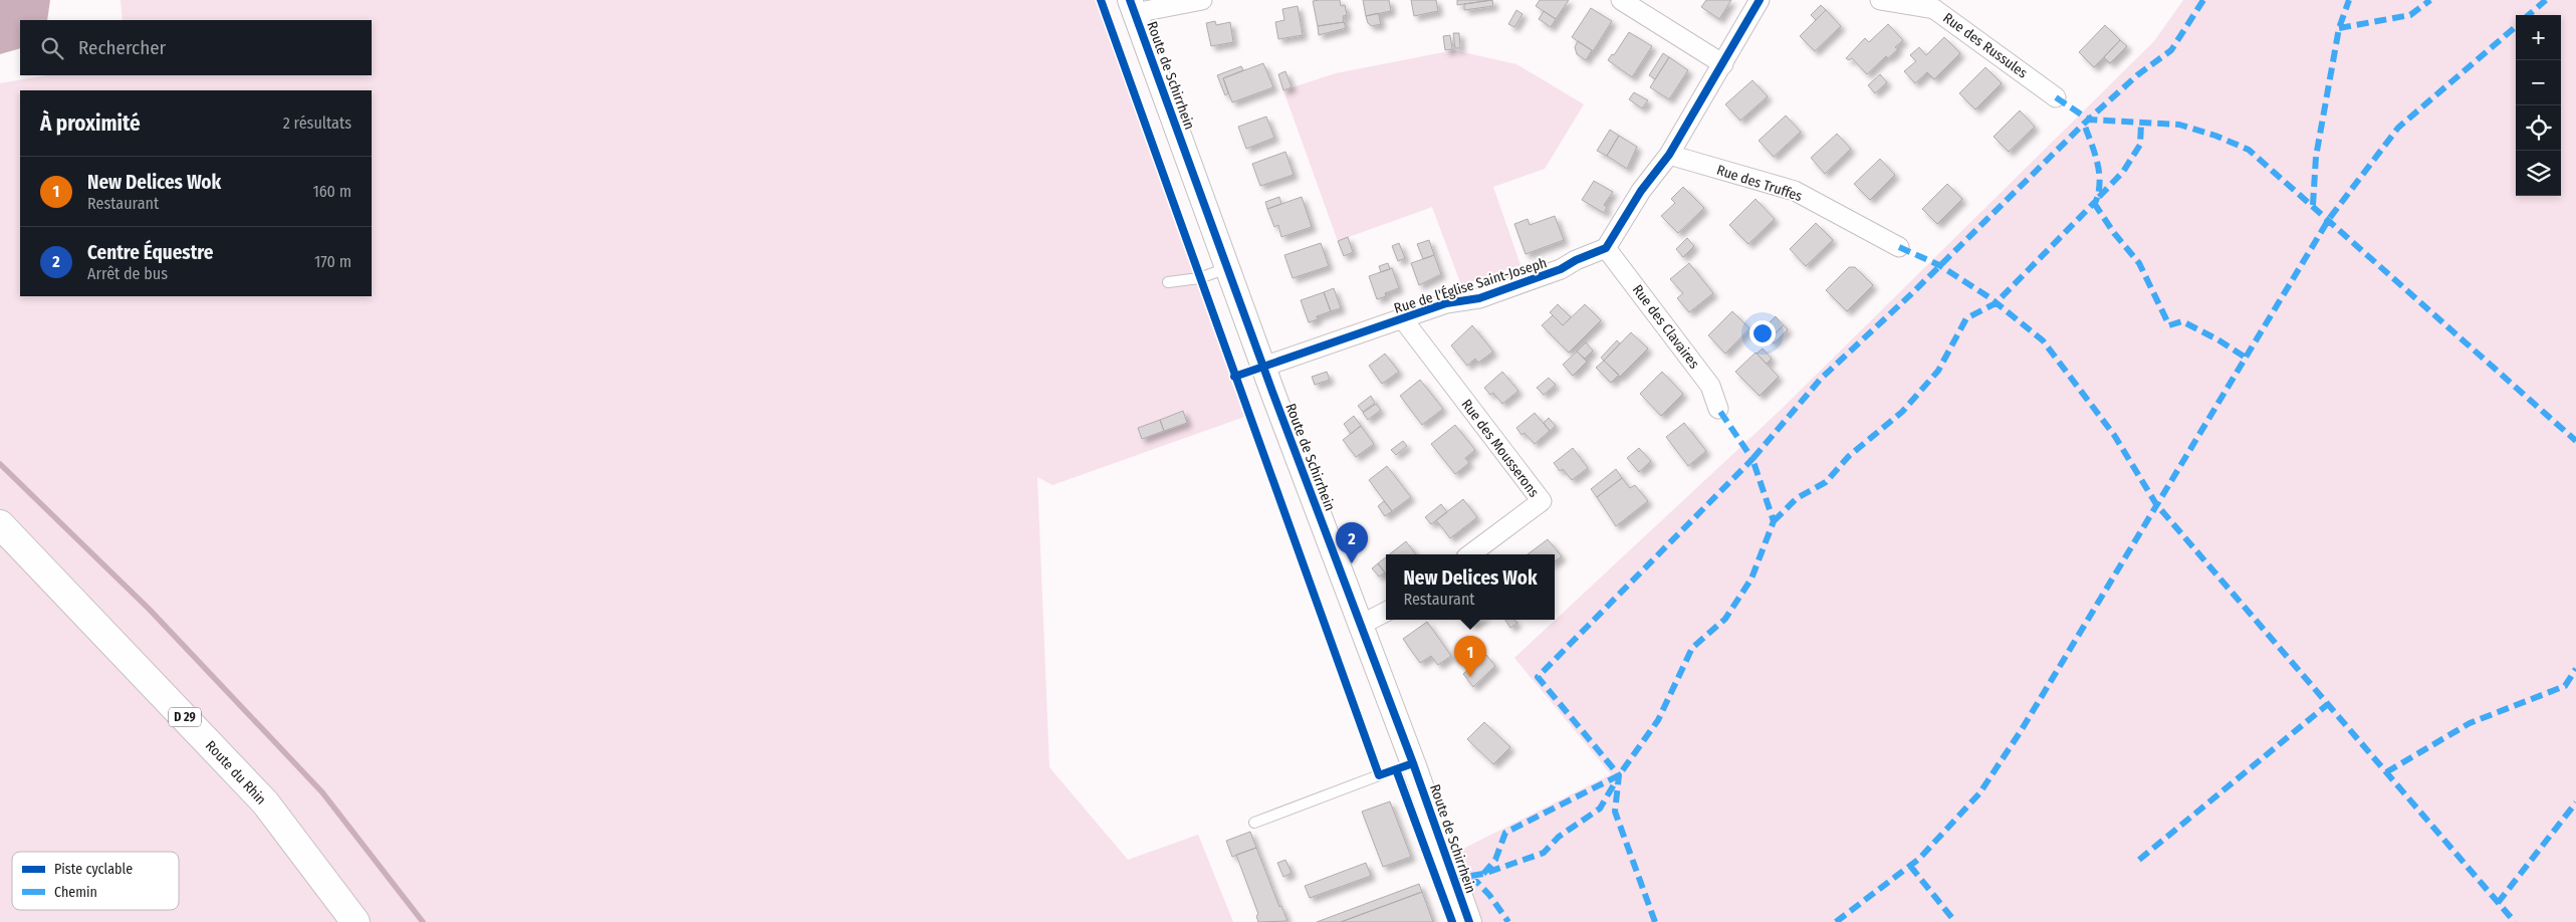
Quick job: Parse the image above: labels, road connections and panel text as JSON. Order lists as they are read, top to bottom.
{
  "streets": {
    "main road": ["D 29", "Route du Rhin"],
    "street": [
      "Rue des Russules",
      "Route de Schirrhein",
      "Rue des Truffes",
      "Rue de l'Église Saint-Joseph",
      "Rue des Clavaires",
      "Rue des Mousserons"
    ]
  },
  "crossings": [
    ["Route de Schirrhein", "Rue de l'Église Saint-Joseph"],
    ["Rue de l'Église Saint-Joseph", "Rue des Clavaires"],
    ["Rue de l'Église Saint-Joseph", "Rue des Mousserons"]
  ],
  "legend": ["Piste cyclable", "Chemin"],
  "page": {
    "map_buttons": ["+", "−"],
    "search": "Rechercher",
    "heading": ["À proximité", "2 résultats"],
    "list": [
      {
        "mark": "1",
        "name": "New Delices Wok",
        "note": "Restaurant",
        "value": "160 m"
      },
      {
        "mark": "2",
        "name": "Centre Équestre",
        "note": "Arrêt de bus",
        "value": "170 m"
      }
    ],
    "pins": ["2", "1"],
    "popup": ["New Delices Wok", "Restaurant"]
  }
}
